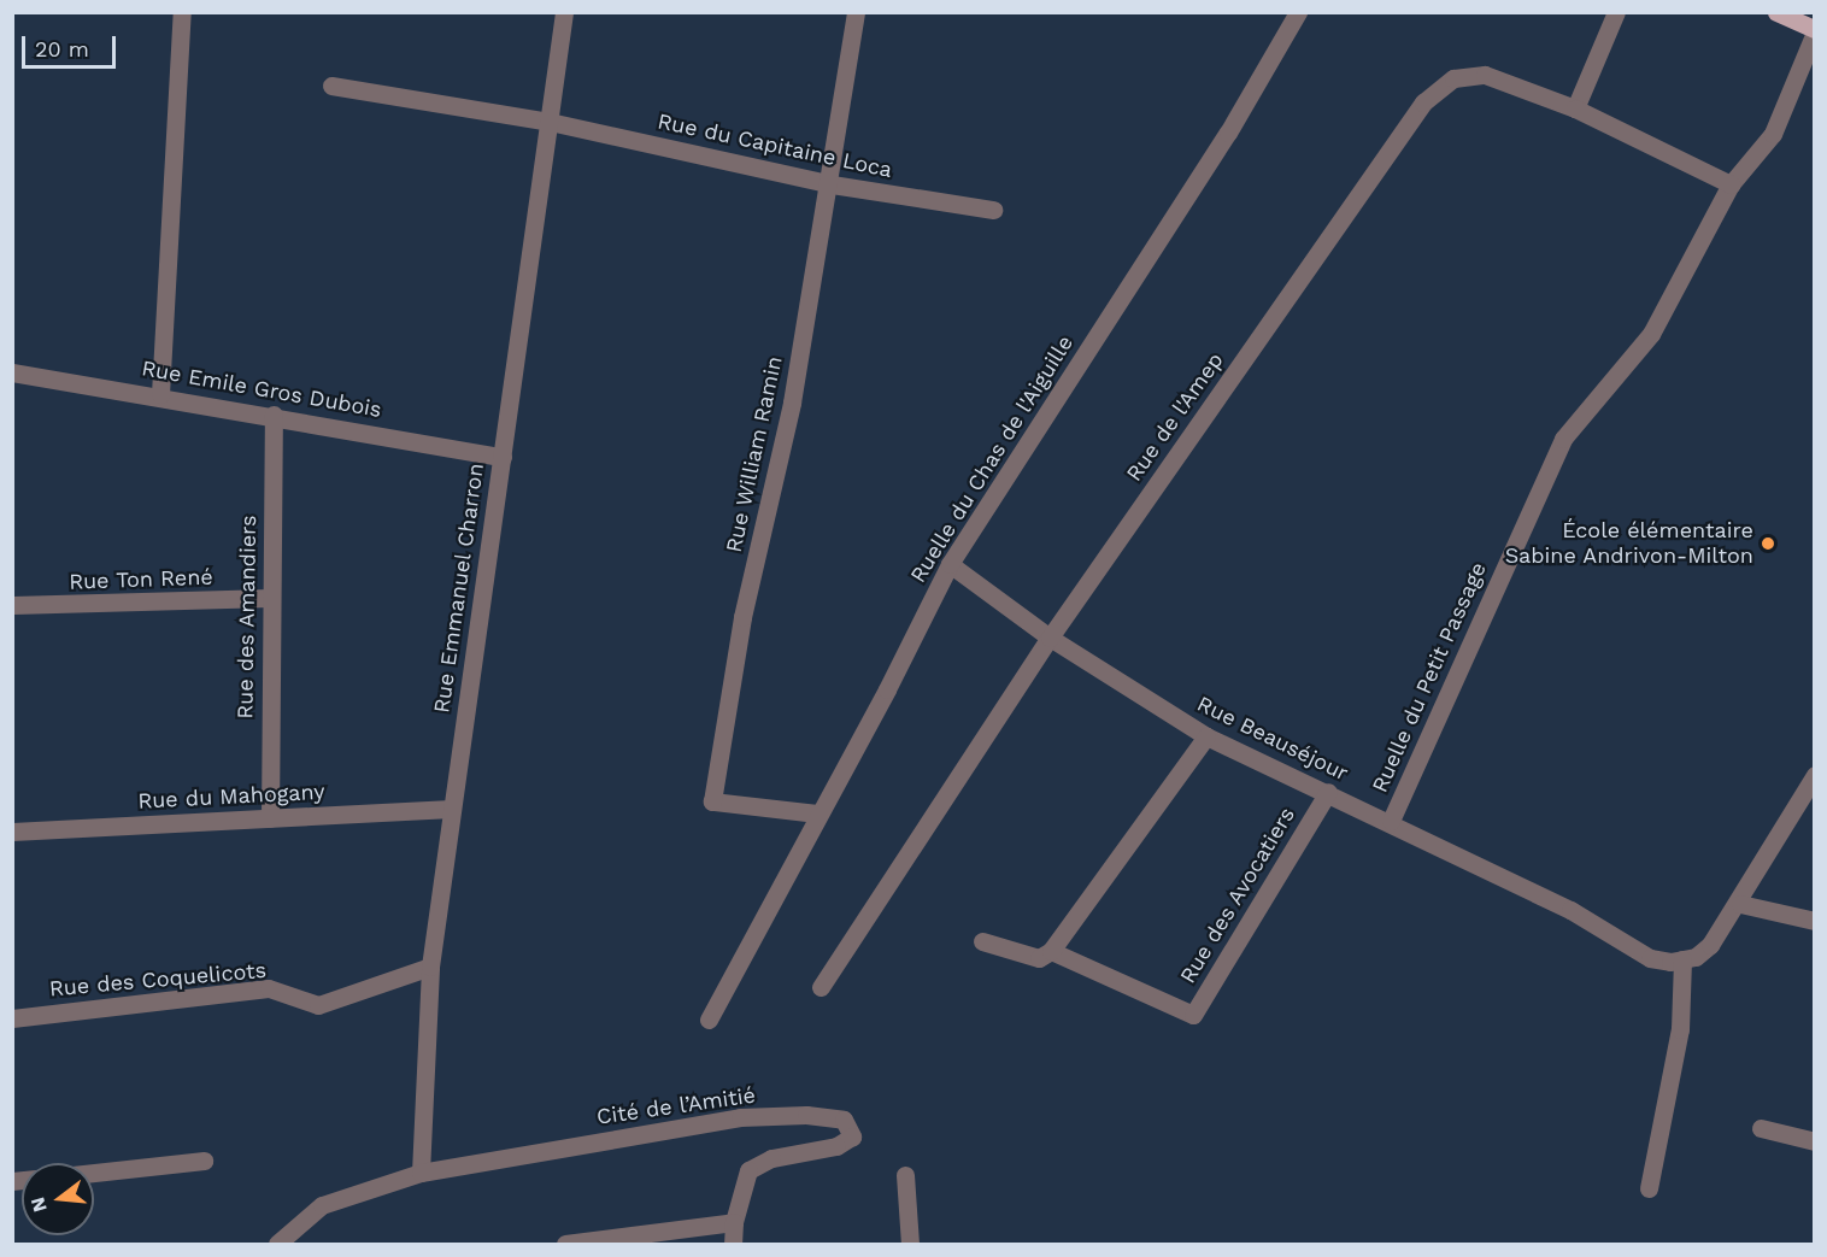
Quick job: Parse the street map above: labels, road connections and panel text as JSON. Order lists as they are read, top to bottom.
{
  "streets": {
    "street": [
      "Rue du Capitaine Loca",
      "Rue Emile Gros Dubois",
      "Rue de l'Amep",
      "Rue William Ramin",
      "Ruelle du Chas de l'Aiguille",
      "Rue Ton René",
      "Rue Emmanuel Charron",
      "Rue des Amandiers",
      "Ruelle du Petit Passage",
      "Rue Beauséjour",
      "Rue du Mahogany",
      "Rue des Avocatiers",
      "Rue des Coquelicots",
      "Cité de l’Amitié"
    ]
  },
  "crossings": [
    ["Rue du Capitaine Loca", "Rue William Ramin"],
    ["Rue du Capitaine Loca", "Rue Emmanuel Charron"],
    ["Rue Emile Gros Dubois", "Rue Emmanuel Charron"],
    ["Rue Emile Gros Dubois", "Rue des Amandiers"],
    ["Rue de l'Amep", "Ruelle du Petit Passage"],
    ["Rue de l'Amep", "Rue Beauséjour"],
    ["Rue William Ramin", "Ruelle du Chas de l'Aiguille"],
    ["Ruelle du Chas de l'Aiguille", "Rue Beauséjour"],
    ["Rue Ton René", "Rue des Amandiers"],
    ["Rue Emmanuel Charron", "Rue du Mahogany"],
    ["Rue Emmanuel Charron", "Rue des Coquelicots"],
    ["Rue Emmanuel Charron", "Cité de l’Amitié"],
    ["Rue des Amandiers", "Rue du Mahogany"],
    ["Ruelle du Petit Passage", "Rue Beauséjour"],
    ["Rue Beauséjour", "Rue des Avocatiers"]
  ],
  "places": ["École élémentaire Sabine Andrivon-Milton"],
  "scale_bar": "20 m",
  "north": "left"
}
